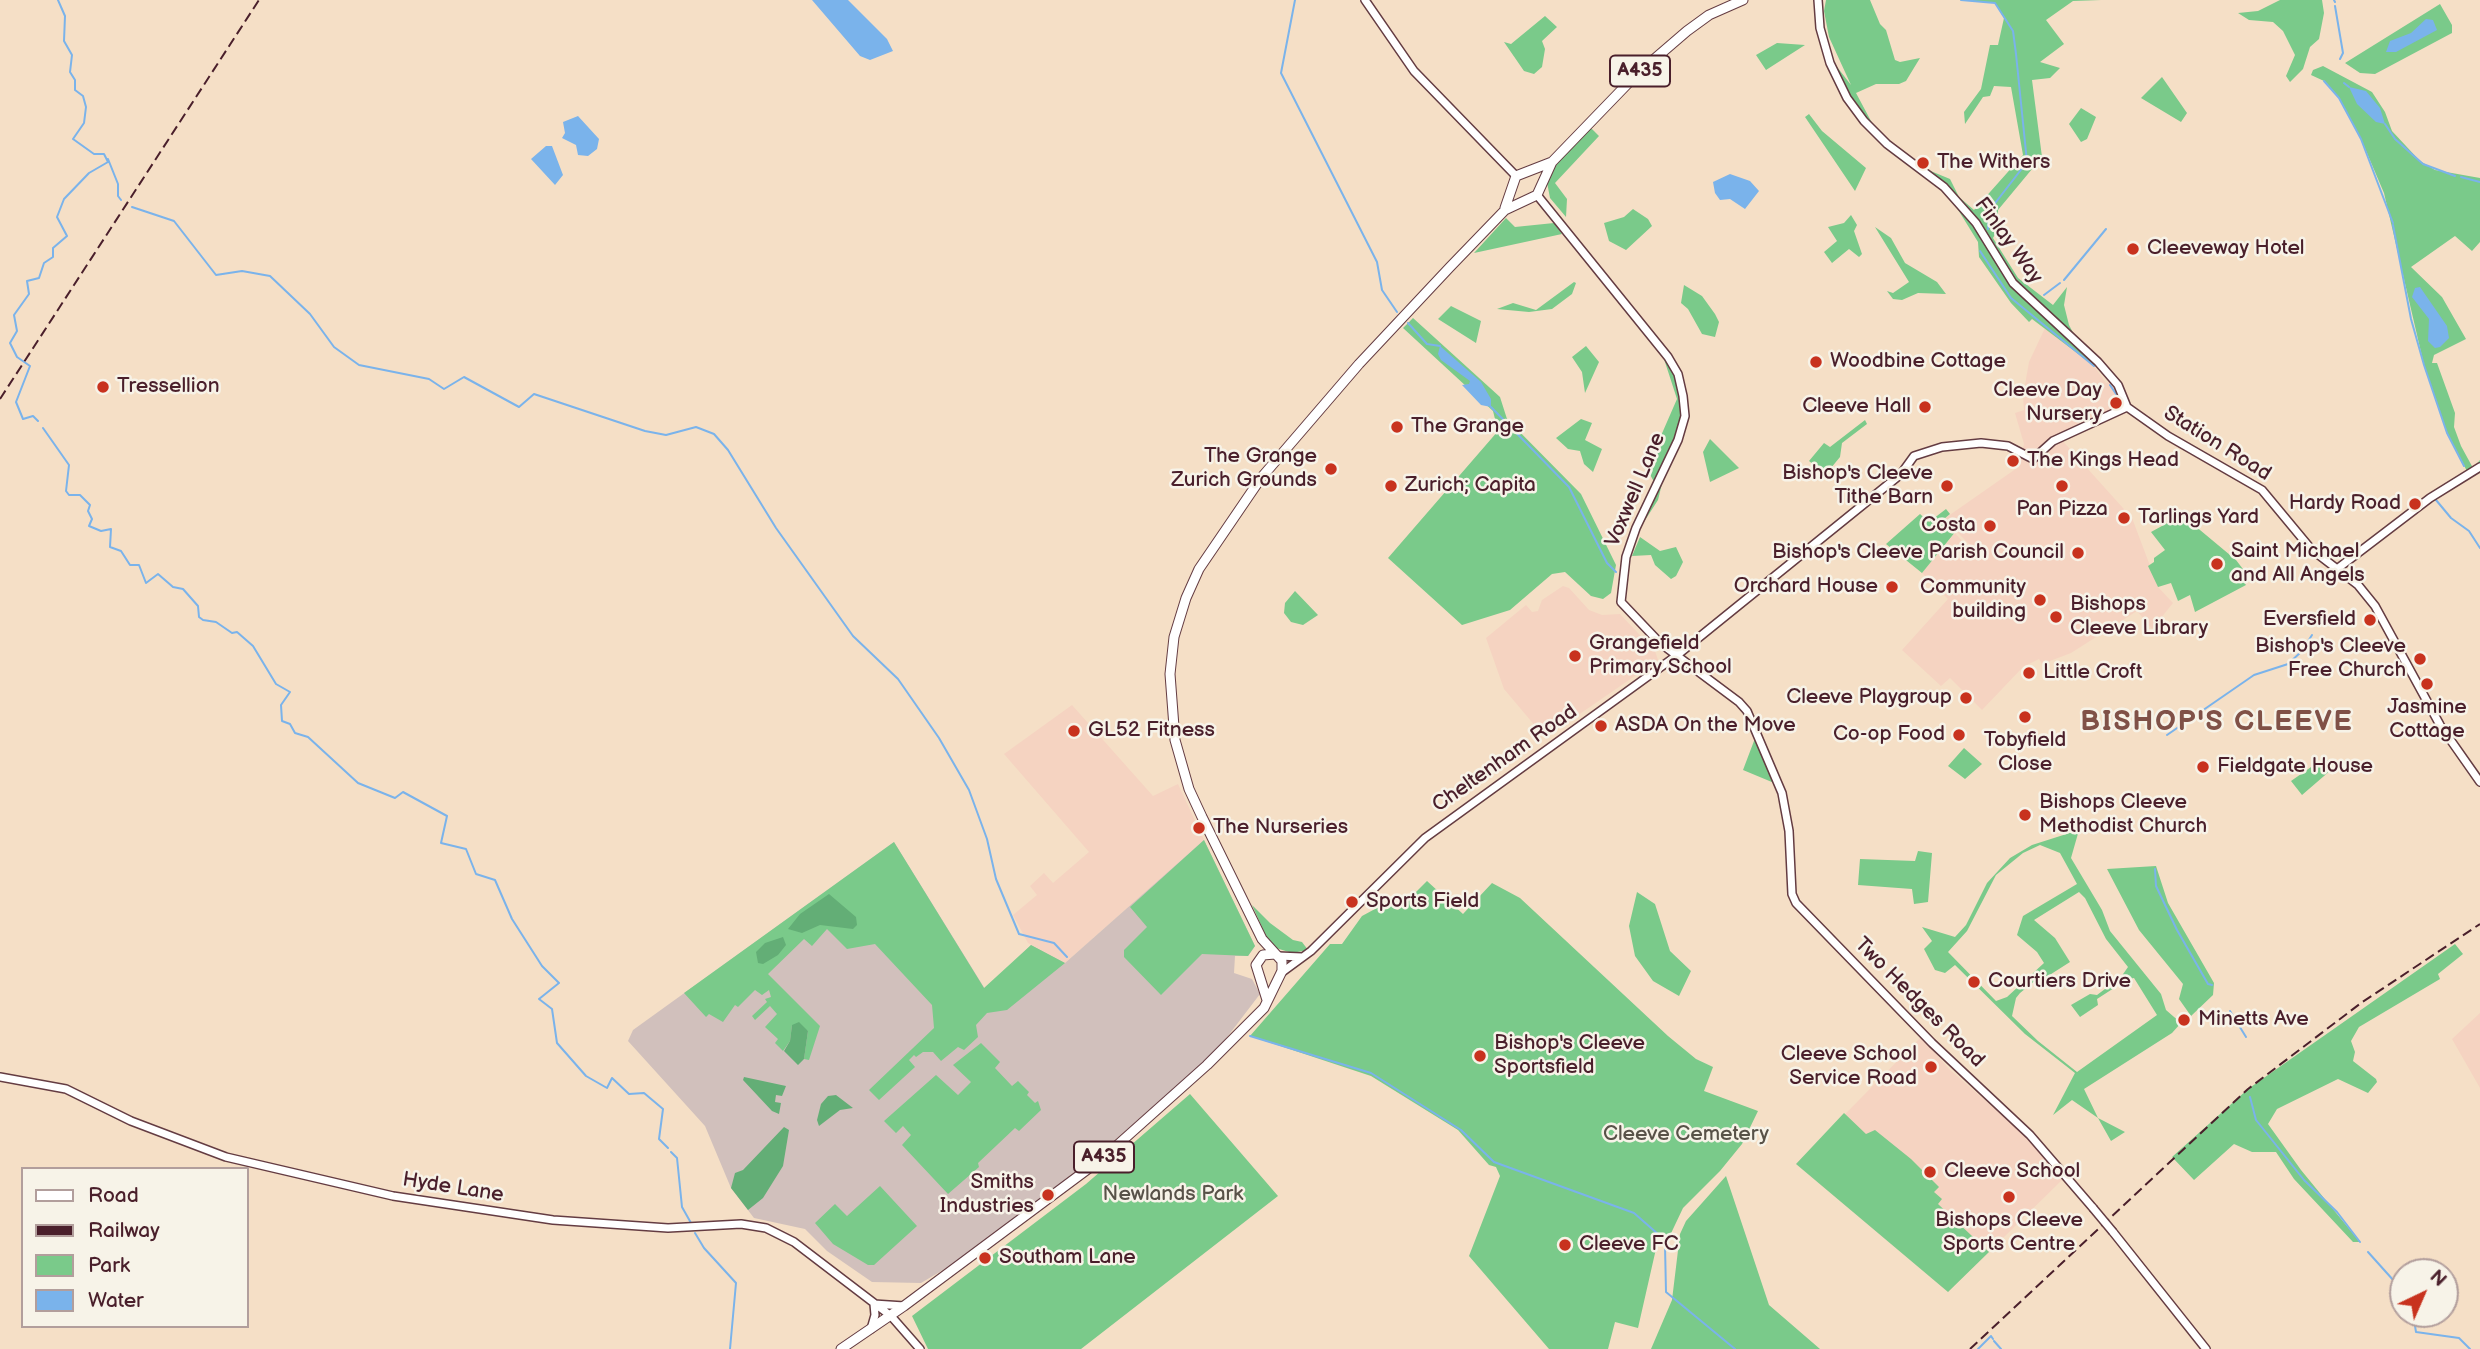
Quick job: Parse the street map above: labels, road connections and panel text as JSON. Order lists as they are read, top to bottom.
{
  "streets": {
    "main road": ["A435"],
    "street": [
      "Finlay Way",
      "Station Road",
      "Voxwell Lane",
      "Cheltenham Road",
      "Two Hedges Road",
      "Hyde Lane"
    ]
  },
  "crossings": [
    ["A435", "Voxwell Lane"],
    ["A435", "Cheltenham Road"],
    ["A435", "Hyde Lane"],
    ["Finlay Way", "Station Road"],
    ["Finlay Way", "Cheltenham Road"],
    ["Station Road", "Cheltenham Road"],
    ["Voxwell Lane", "Cheltenham Road"],
    ["Voxwell Lane", "Two Hedges Road"],
    ["Cheltenham Road", "Two Hedges Road"]
  ],
  "districts": ["BISHOP'S CLEEVE"],
  "parks": ["Cleeve Cemetery", "Newlands Park"],
  "places": [
    "The Withers",
    "Cleeveway Hotel",
    "Woodbine Cottage",
    "Tressellion",
    "Cleeve Day Nursery",
    "Cleeve Hall",
    "The Grange",
    "The Kings Head",
    "The Grange Zurich Grounds",
    "Zurich; Capita",
    "Bishop's Cleeve Tithe Barn",
    "Pan Pizza",
    "Hardy Road",
    "Tarlings Yard",
    "Costa",
    "Bishop's Cleeve Parish Council",
    "Saint Michael and All Angels",
    "Orchard House",
    "Community building",
    "Bishops Cleeve Library",
    "Eversfield",
    "Grangefield Primary School",
    "Bishop's Cleeve Free Church",
    "Little Croft",
    "Jasmine Cottage",
    "Cleeve Playgroup",
    "Tobyfield Close",
    "ASDA On the Move",
    "GL52 Fitness",
    "Co-op Food",
    "Fieldgate House",
    "Bishops Cleeve Methodist Church",
    "The Nurseries",
    "Sports Field",
    "Courtiers Drive",
    "Minetts Ave",
    "Bishop's Cleeve Sportsfield",
    "Cleeve School Service Road",
    "Cleeve School",
    "Smiths Industries",
    "Bishops Cleeve Sports Centre",
    "Cleeve FC",
    "Southam Lane"
  ],
  "legend": [
    "Road",
    "Railway",
    "Park",
    "Water"
  ],
  "north": "top right"
}
